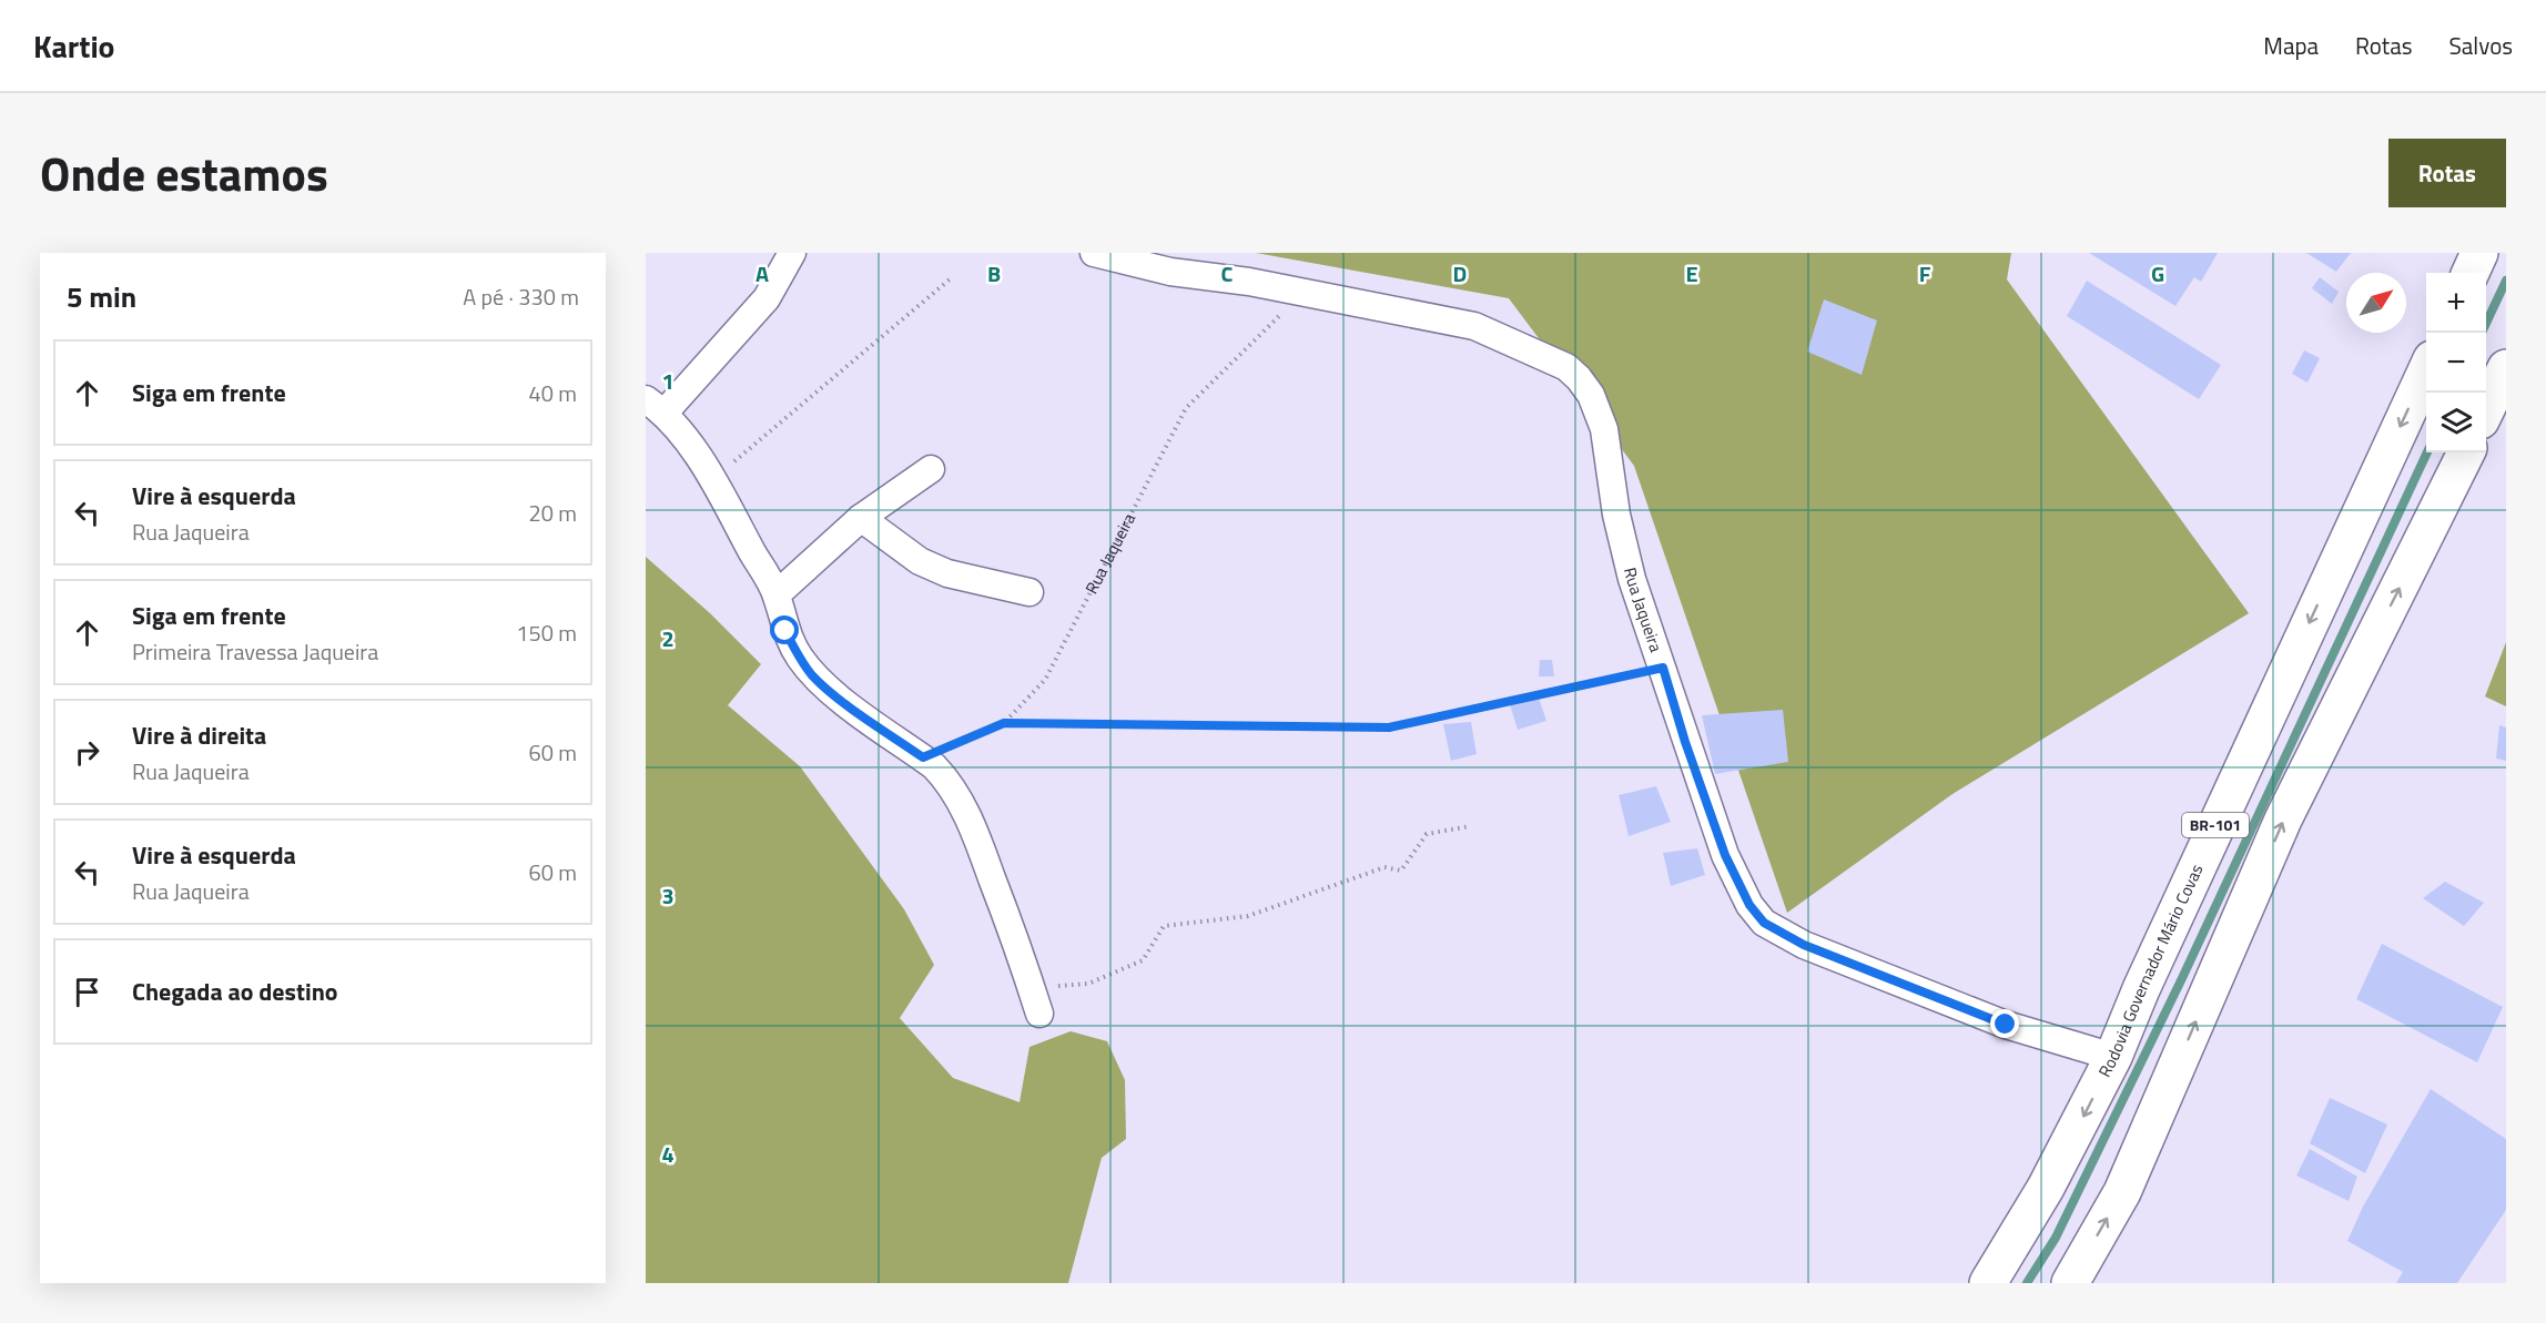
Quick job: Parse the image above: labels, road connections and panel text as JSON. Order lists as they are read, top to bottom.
{
  "streets": {
    "highway": ["BR-101", "Rodovia Governador Mário Covas"],
    "street": ["Rua Jaqueira"]
  },
  "crossings": [
    ["Rua Jaqueira", "Rodovia Governador Mário Covas"]
  ],
  "north": "top right",
  "page": {
    "header": "Kartio",
    "nav": ["Mapa", "Rotas", "Salvos"],
    "title": "Onde estamos",
    "buttons": "Rotas",
    "heading": ["5 min", "A pé · 330 m"],
    "map_buttons": ["+", "−"],
    "list": [
      ["Siga em frente", "40 m"],
      ["Vire à esquerda", "Rua Jaqueira", "20 m"],
      ["Siga em frente", "Primeira Travessa Jaqueira", "150 m"],
      ["Vire à direita", "Rua Jaqueira", "60 m"],
      ["Vire à esquerda", "Rua Jaqueira", "60 m"],
      "Chegada ao destino"
    ]
  },
  "grid": {
    "columns": [
      "A",
      "B",
      "C",
      "D",
      "E",
      "F",
      "G"
    ],
    "rows": [
      "1",
      "2",
      "3",
      "4"
    ]
  }
}
